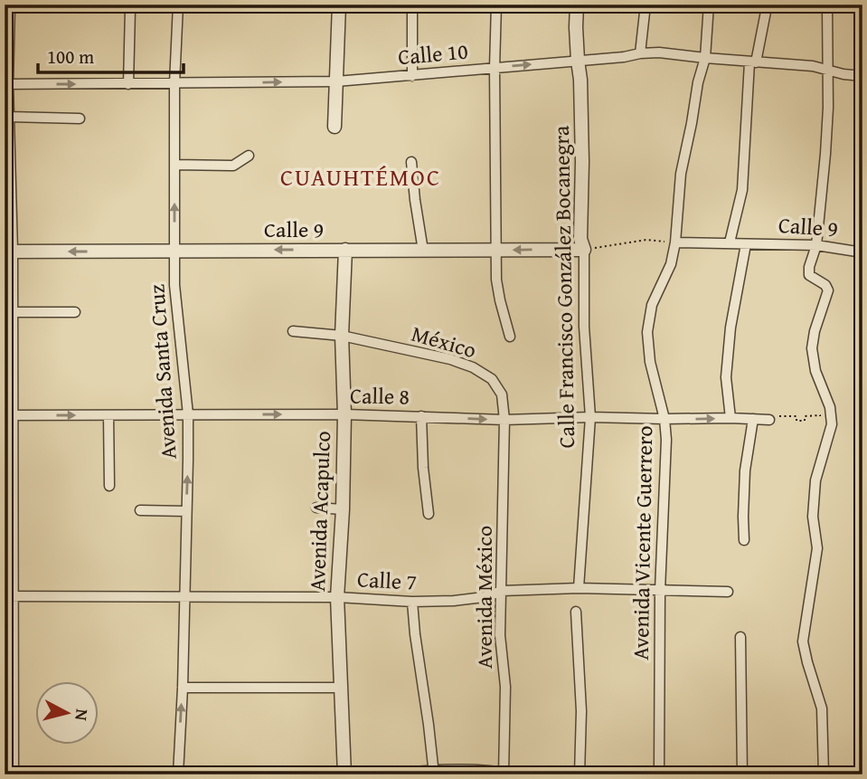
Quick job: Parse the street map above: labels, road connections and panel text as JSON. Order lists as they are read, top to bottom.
{
  "streets": {
    "street": [
      "Calle 10",
      "Calle 9",
      "Calle Francisco González Bocanegra",
      "México",
      "Avenida Santa Cruz",
      "Calle 8",
      "Avenida Acapulco",
      "Avenida Vicente Guerrero",
      "Calle 7",
      "Avenida México"
    ]
  },
  "crossings": [
    ["Calle 10", "Calle Francisco González Bocanegra"],
    ["Calle 10", "Avenida Santa Cruz"],
    ["Calle 10", "Avenida Vicente Guerrero"],
    ["Calle 9", "Calle Francisco González Bocanegra"],
    ["Calle 9", "Avenida Santa Cruz"],
    ["Calle 9", "Avenida Acapulco"],
    ["Calle 9", "Avenida Vicente Guerrero"],
    ["Calle Francisco González Bocanegra", "Calle 8"],
    ["Calle Francisco González Bocanegra", "Calle 7"],
    ["México", "Calle 8"],
    ["México", "Avenida Acapulco"],
    ["México", "Avenida México"],
    ["Avenida Santa Cruz", "Calle 8"],
    ["Avenida Santa Cruz", "Calle 7"],
    ["Calle 8", "Avenida Acapulco"],
    ["Calle 8", "Avenida Vicente Guerrero"],
    ["Calle 8", "Avenida México"],
    ["Avenida Acapulco", "Calle 7"],
    ["Avenida Vicente Guerrero", "Calle 7"],
    ["Calle 7", "Avenida México"]
  ],
  "one_way": ["Calle 8"],
  "districts": ["CUAUHTÉMOC"],
  "scale_bar": "100 m",
  "north": "right"
}
